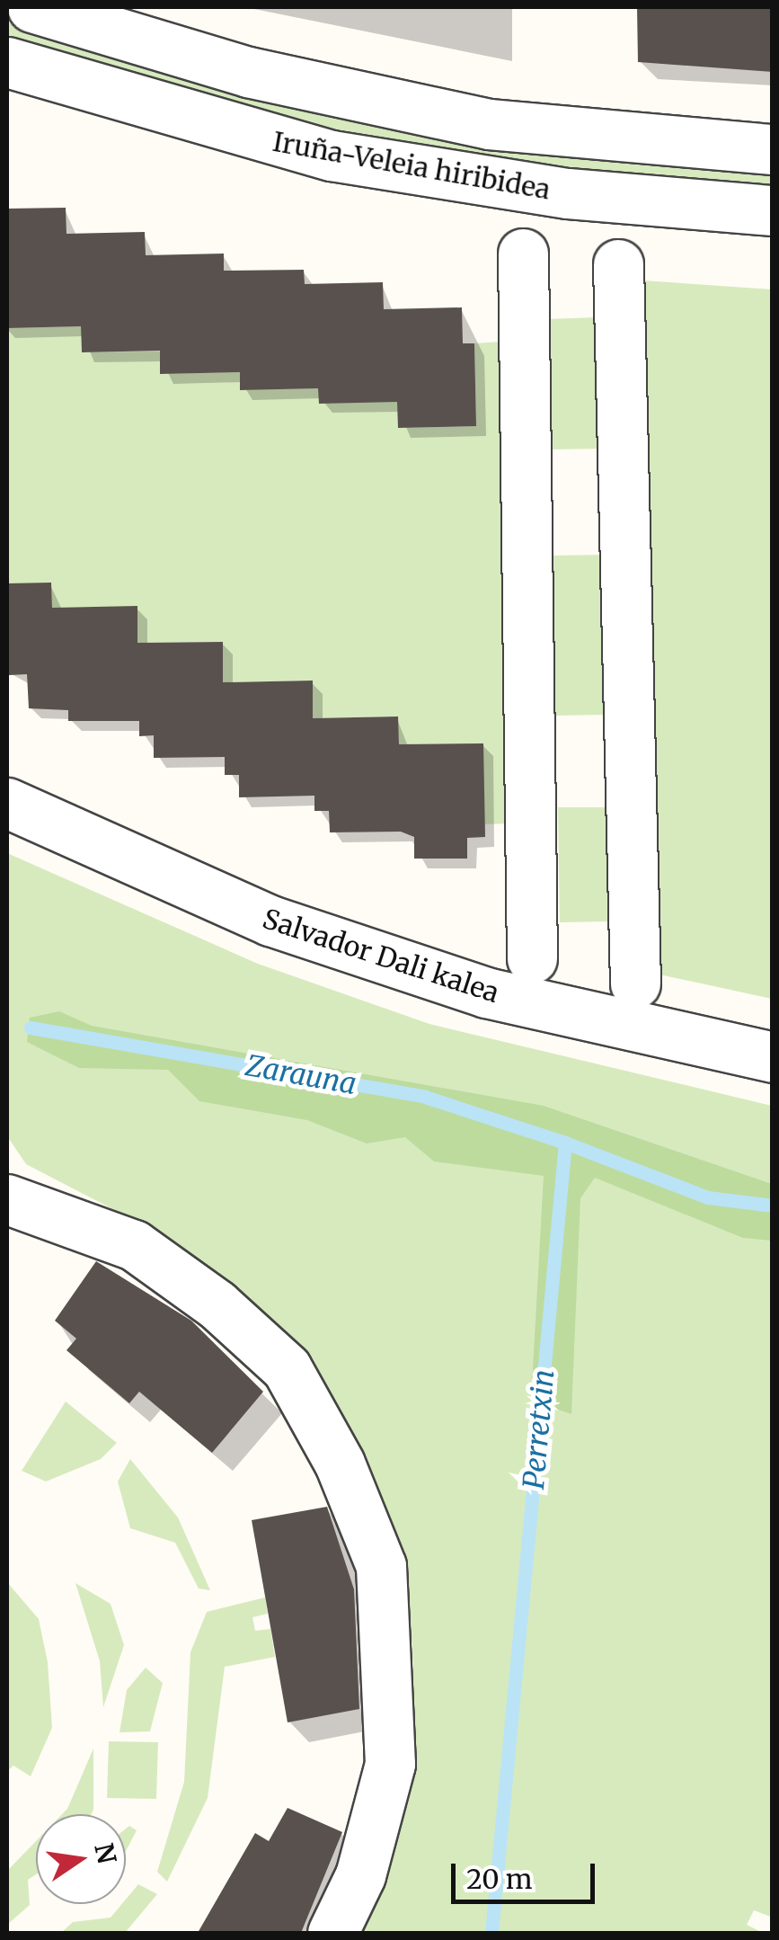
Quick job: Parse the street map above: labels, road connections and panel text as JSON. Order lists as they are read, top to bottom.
{
  "streets": {
    "street": ["Iruña-Veleia hiribidea", "Salvador Dali kalea"]
  },
  "water": ["Zarauna", "Perretxin"],
  "scale_bar": "20 m",
  "north": "right"
}
